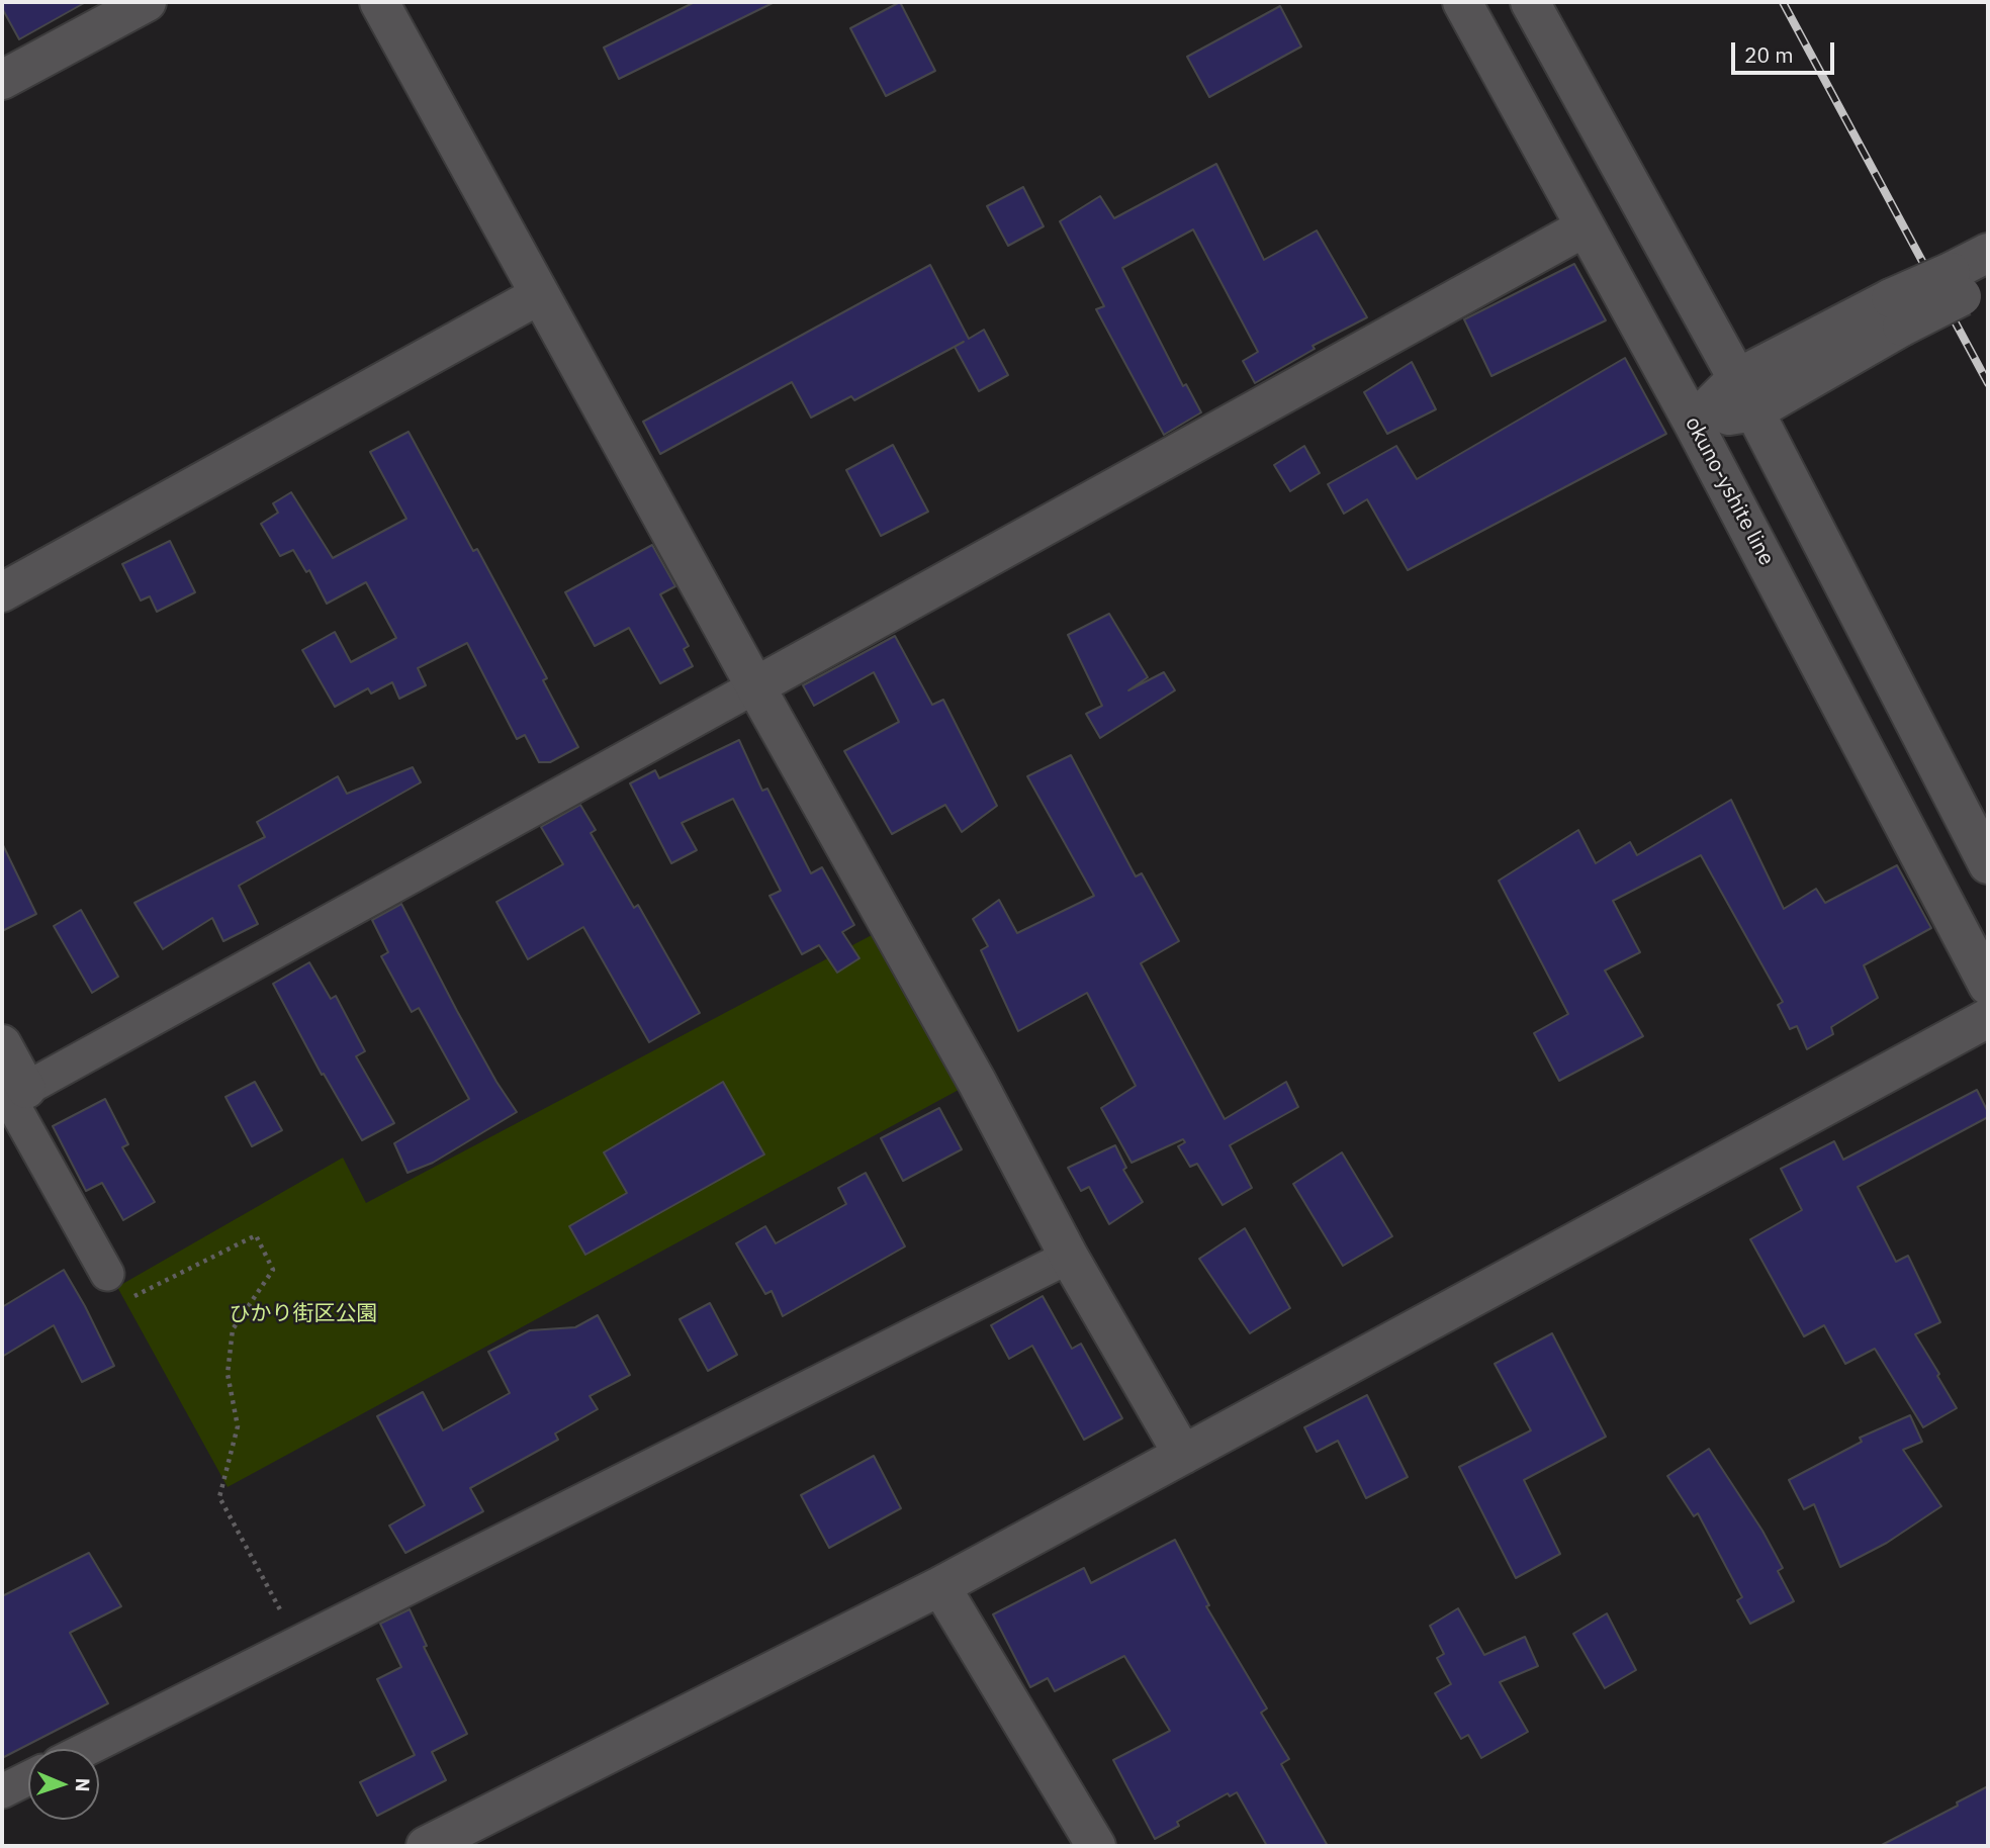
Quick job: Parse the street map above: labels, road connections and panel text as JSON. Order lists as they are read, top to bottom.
{
  "streets": {
    "street": ["okuno-yshite line"]
  },
  "parks": ["ひかり街区公園"],
  "scale_bar": "20 m",
  "north": "right"
}
